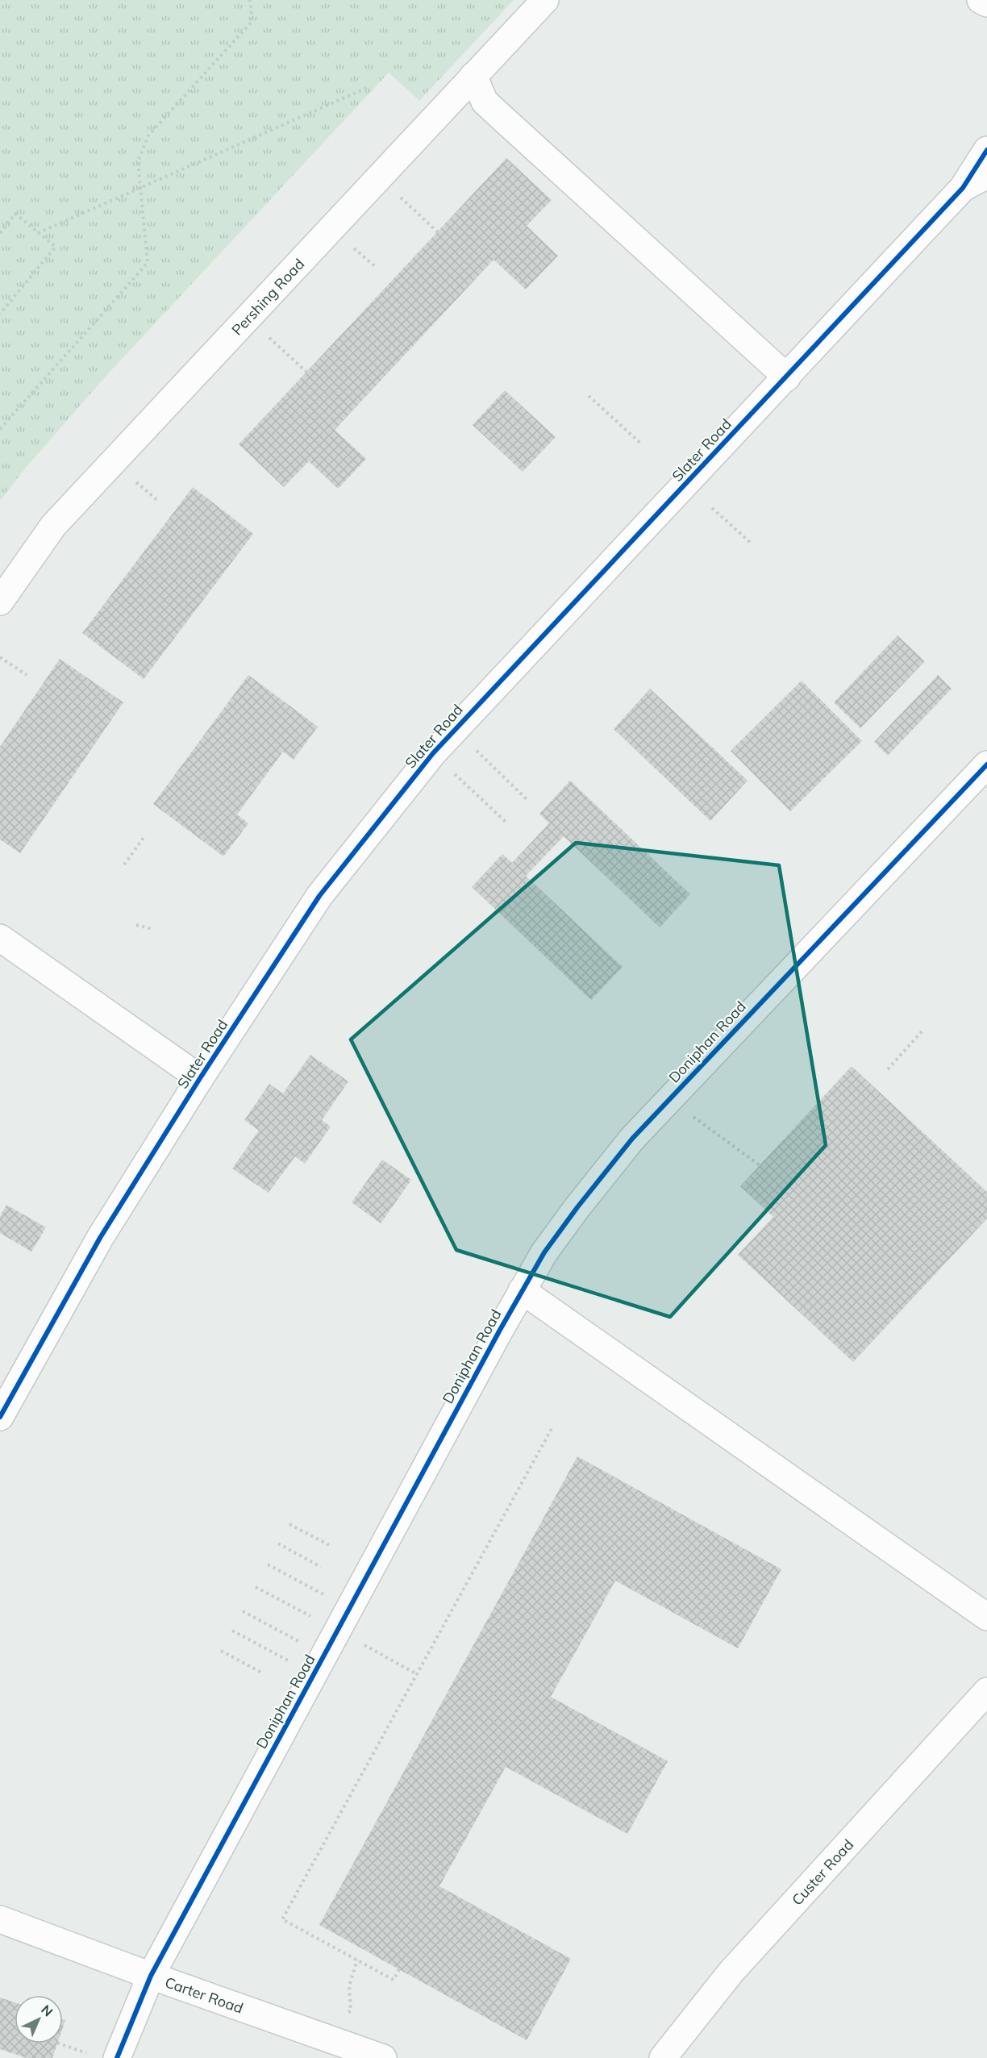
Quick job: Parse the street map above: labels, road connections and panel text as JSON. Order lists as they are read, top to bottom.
{
  "streets": {
    "street": [
      "Pershing Road",
      "Slater Road",
      "Doniphan Road",
      "Custer Road",
      "Carter Road"
    ]
  },
  "crossings": [
    ["Doniphan Road", "Carter Road"]
  ],
  "north": "top right"
}
